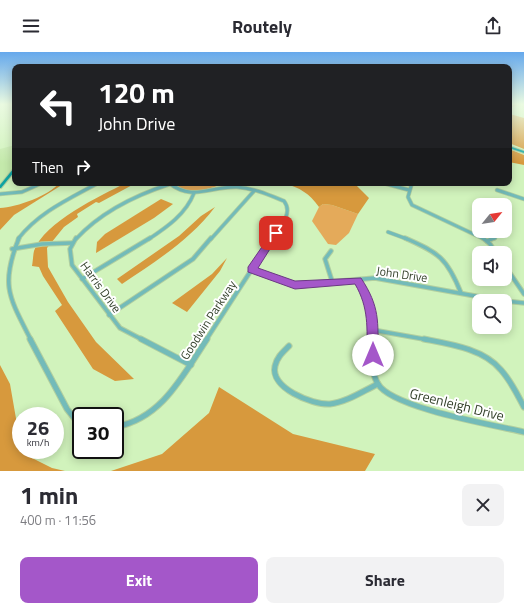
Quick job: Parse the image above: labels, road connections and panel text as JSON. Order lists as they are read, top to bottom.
{
  "streets": {
    "street": [
      "John Drive",
      "Harris Drive",
      "Goodwin Parkway",
      "Greenleigh Drive"
    ]
  },
  "crossings": [
    ["John Drive", "Goodwin Parkway"],
    ["Harris Drive", "Goodwin Parkway"]
  ],
  "north": "top right",
  "page": {
    "header": "Routely",
    "turn": ["120 m", "John Drive"],
    "then": "Then",
    "speed": "26 km/h",
    "limit": "30",
    "heading": ["1 min", "400 m · 11:56"],
    "buttons": ["Exit", "Share"]
  }
}
